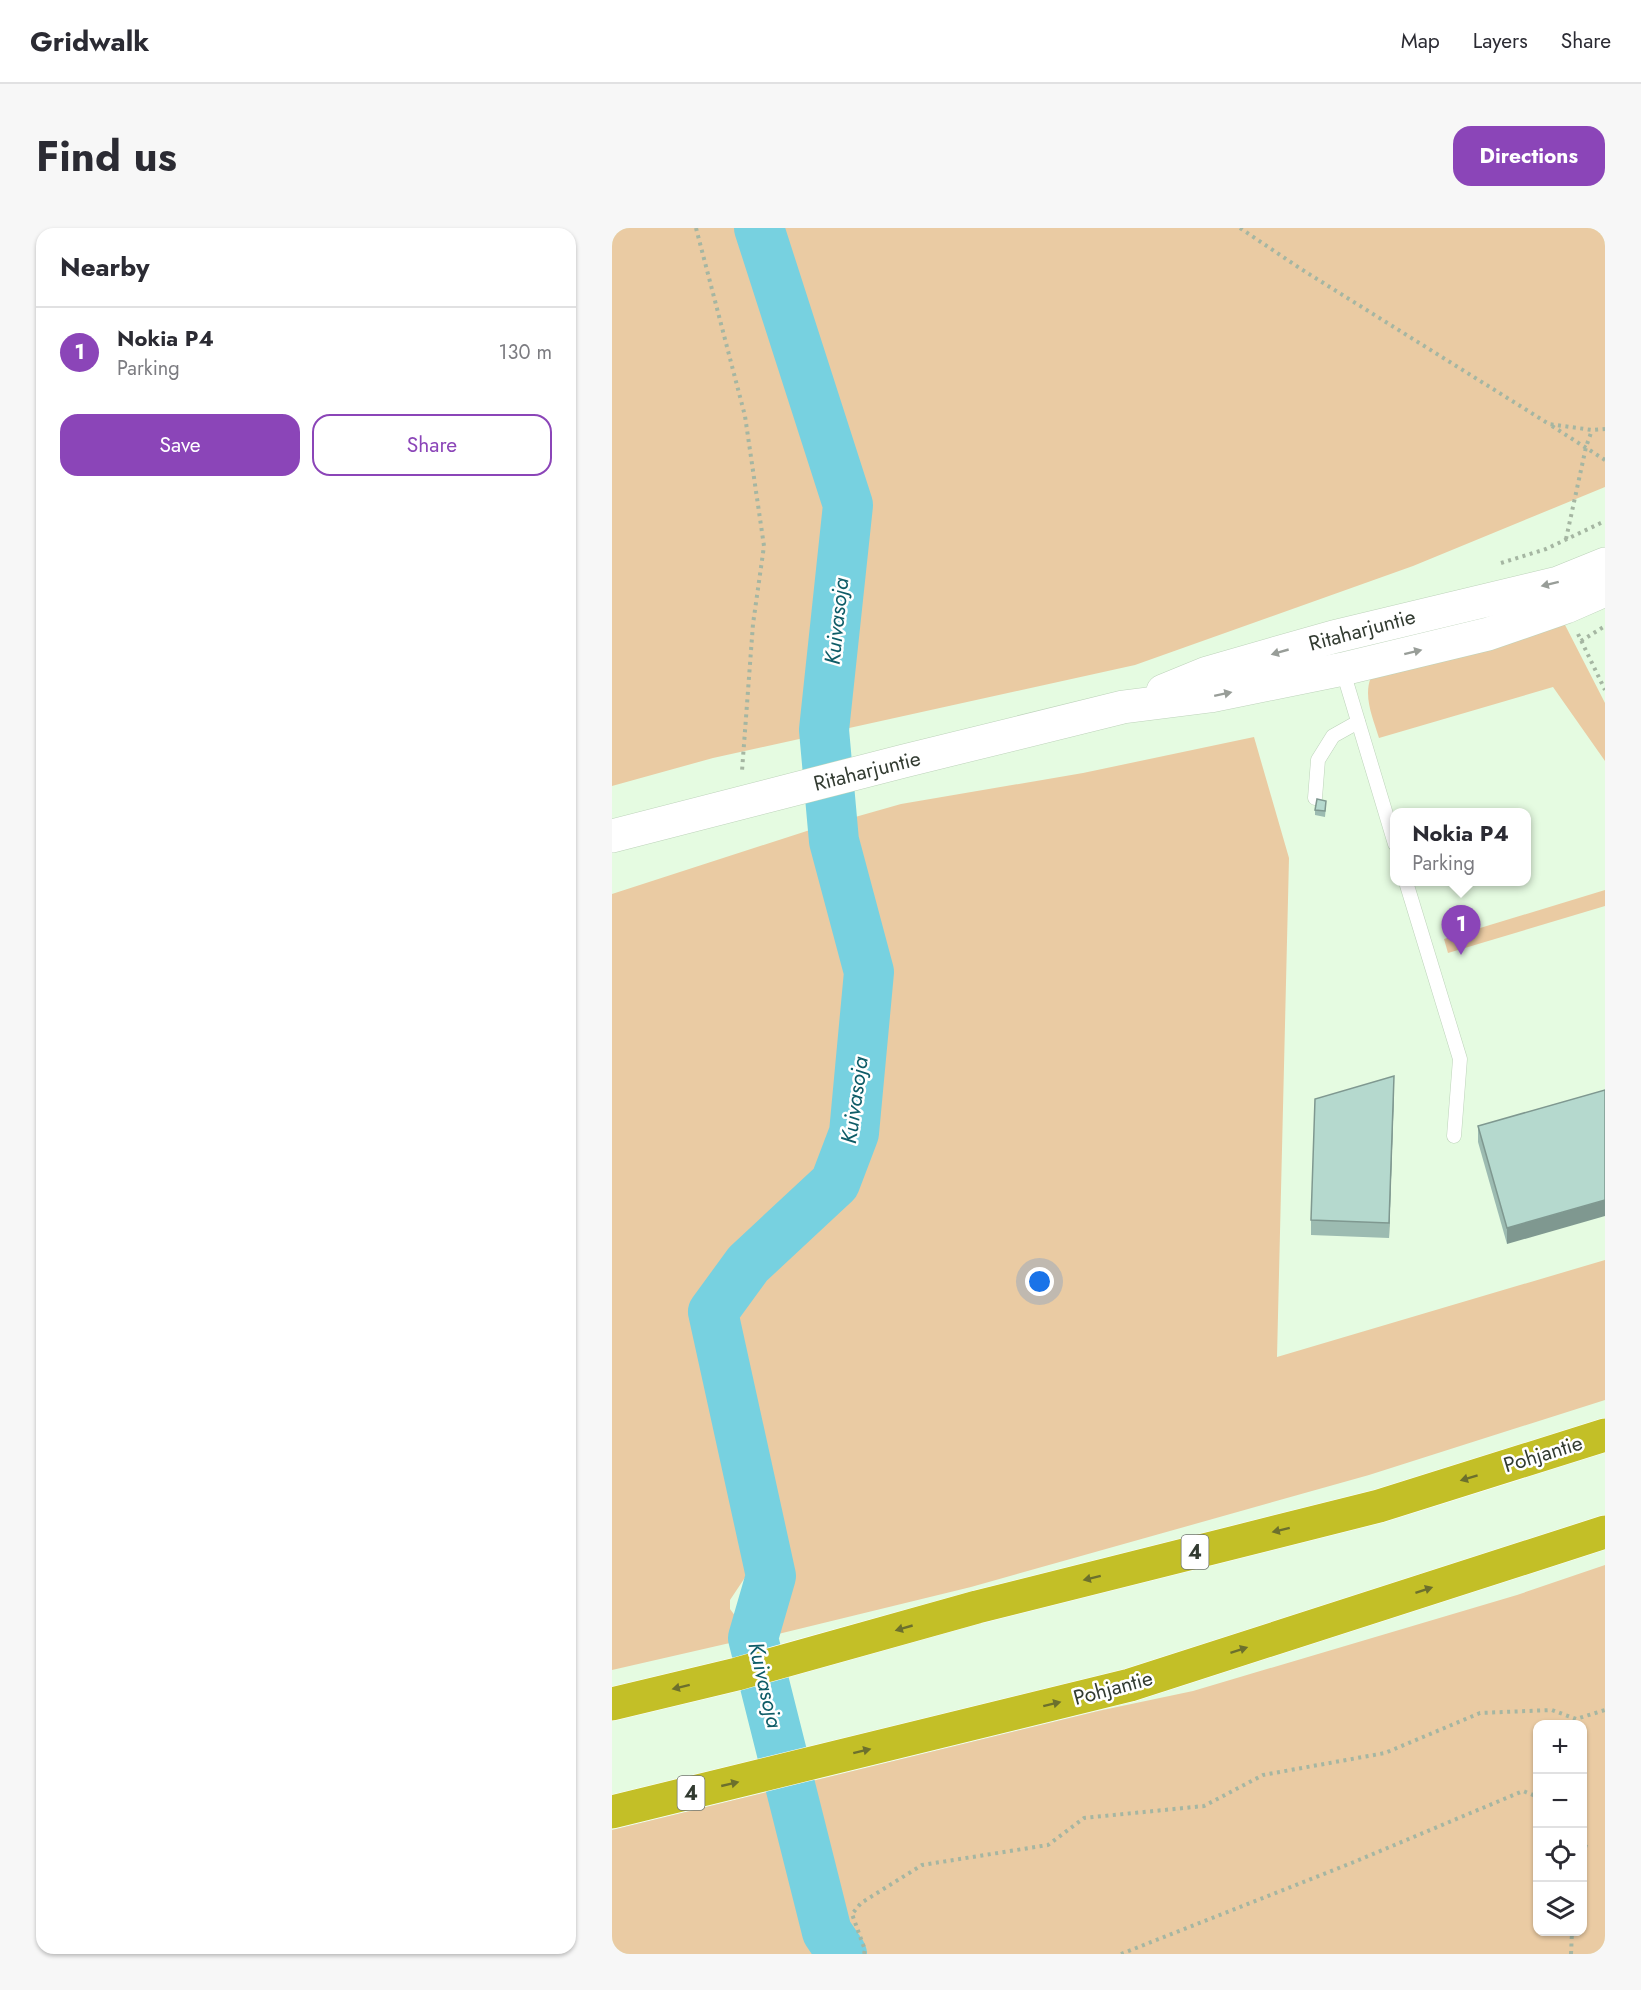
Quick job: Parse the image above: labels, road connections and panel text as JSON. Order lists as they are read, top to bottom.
{
  "streets": {
    "highway": ["Pohjantie", "4"],
    "street": ["Ritaharjuntie"]
  },
  "water": ["Kuivasoja"],
  "page": {
    "header": "Gridwalk",
    "nav": ["Map", "Layers", "Share"],
    "title": "Find us",
    "buttons": [
      "Directions",
      ["Save", "Share"]
    ],
    "heading": "Nearby",
    "list": [
      {
        "mark": "1",
        "name": "Nokia P4",
        "note": "Parking",
        "value": "130 m"
      }
    ],
    "popup": ["Nokia P4", "Parking"],
    "pins": "1",
    "map_buttons": ["+", "−"]
  }
}
